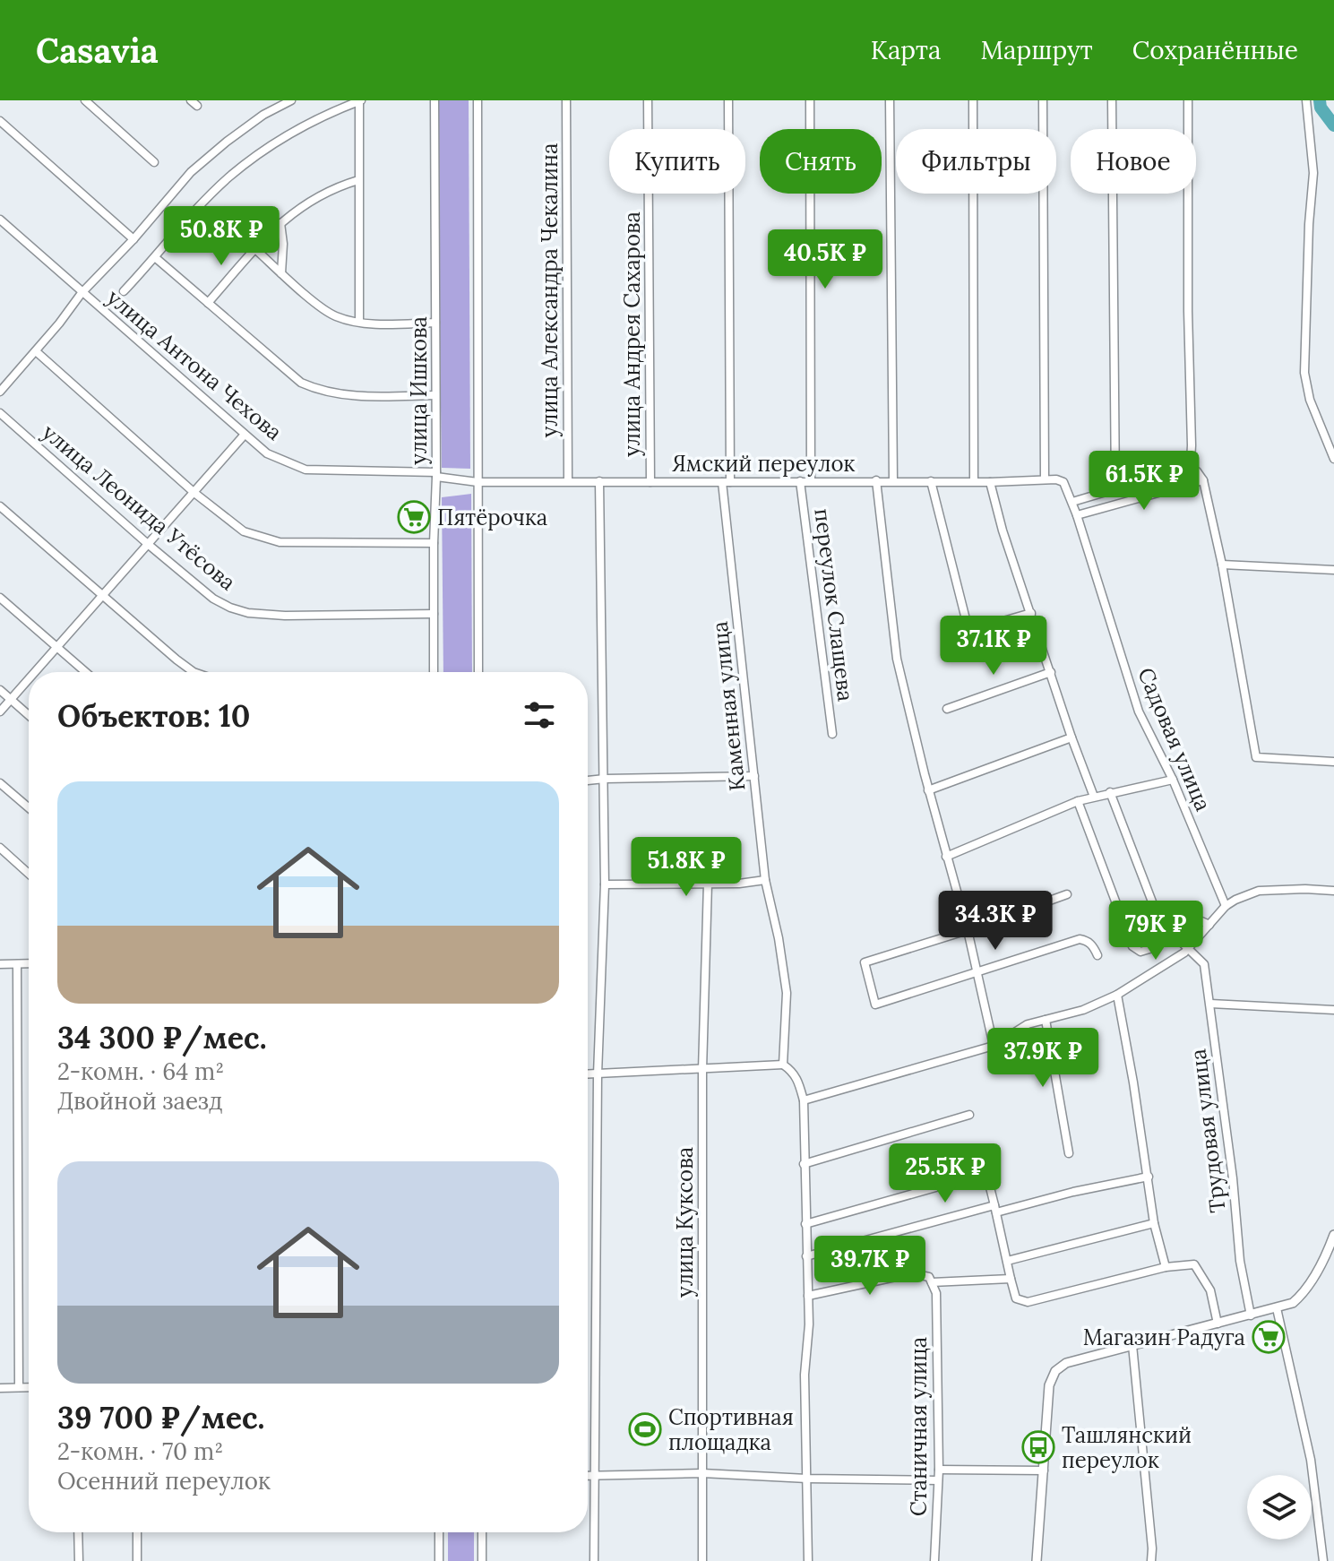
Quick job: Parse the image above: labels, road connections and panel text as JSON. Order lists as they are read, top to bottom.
{
  "streets": {
    "street": [
      "улица Александра Чекалина",
      "улица Андрея Сахарова",
      "улица Антона Чехова",
      "улица Ишкова",
      "Ямский переулок",
      "улица Леонида Утёсова",
      "переулок Слащева",
      "Каменная улица",
      "Садовая улица",
      "Трудовая улица",
      "улица Куксова",
      "Станичная улица"
    ]
  },
  "crossings": [
    ["улица Александра Чекалина", "Ямский переулок"],
    ["улица Андрея Сахарова", "Ямский переулок"],
    ["улица Антона Чехова", "улица Ишкова"],
    ["улица Антона Чехова", "Ямский переулок"],
    ["улица Ишкова", "улица Леонида Утёсова"],
    ["Ямский переулок", "переулок Слащева"],
    ["Ямский переулок", "Каменная улица"],
    ["Ямский переулок", "Садовая улица"]
  ],
  "places": {
    "supermarket": ["Пятёрочка", "Магазин Радуга"],
    "sports": ["Спортивная площадка"],
    "bus stop": ["Ташлянский переулок"]
  },
  "page": {
    "header": "Casavia",
    "nav": ["Карта", "Маршрут", "Сохранённые"],
    "chip": [
      "Купить",
      "Снять",
      "Фильтры",
      "Новое"
    ],
    "price": [
      "50.8K ₽",
      "40.5K ₽",
      "61.5K ₽",
      "37.1K ₽",
      "51.8K ₽",
      "34.3K ₽",
      "79K ₽",
      "37.9K ₽",
      "25.5K ₽",
      "39.7K ₽"
    ],
    "heading": "Объектов: 10",
    "list": [
      {
        "name": "34 300 ₽/мес.",
        "note": "2-комн. · 64 m² · Двойной заезд"
      },
      {
        "name": "39 700 ₽/мес.",
        "note": "2-комн. · 70 m² · Осенний переулок"
      }
    ]
  }
}
